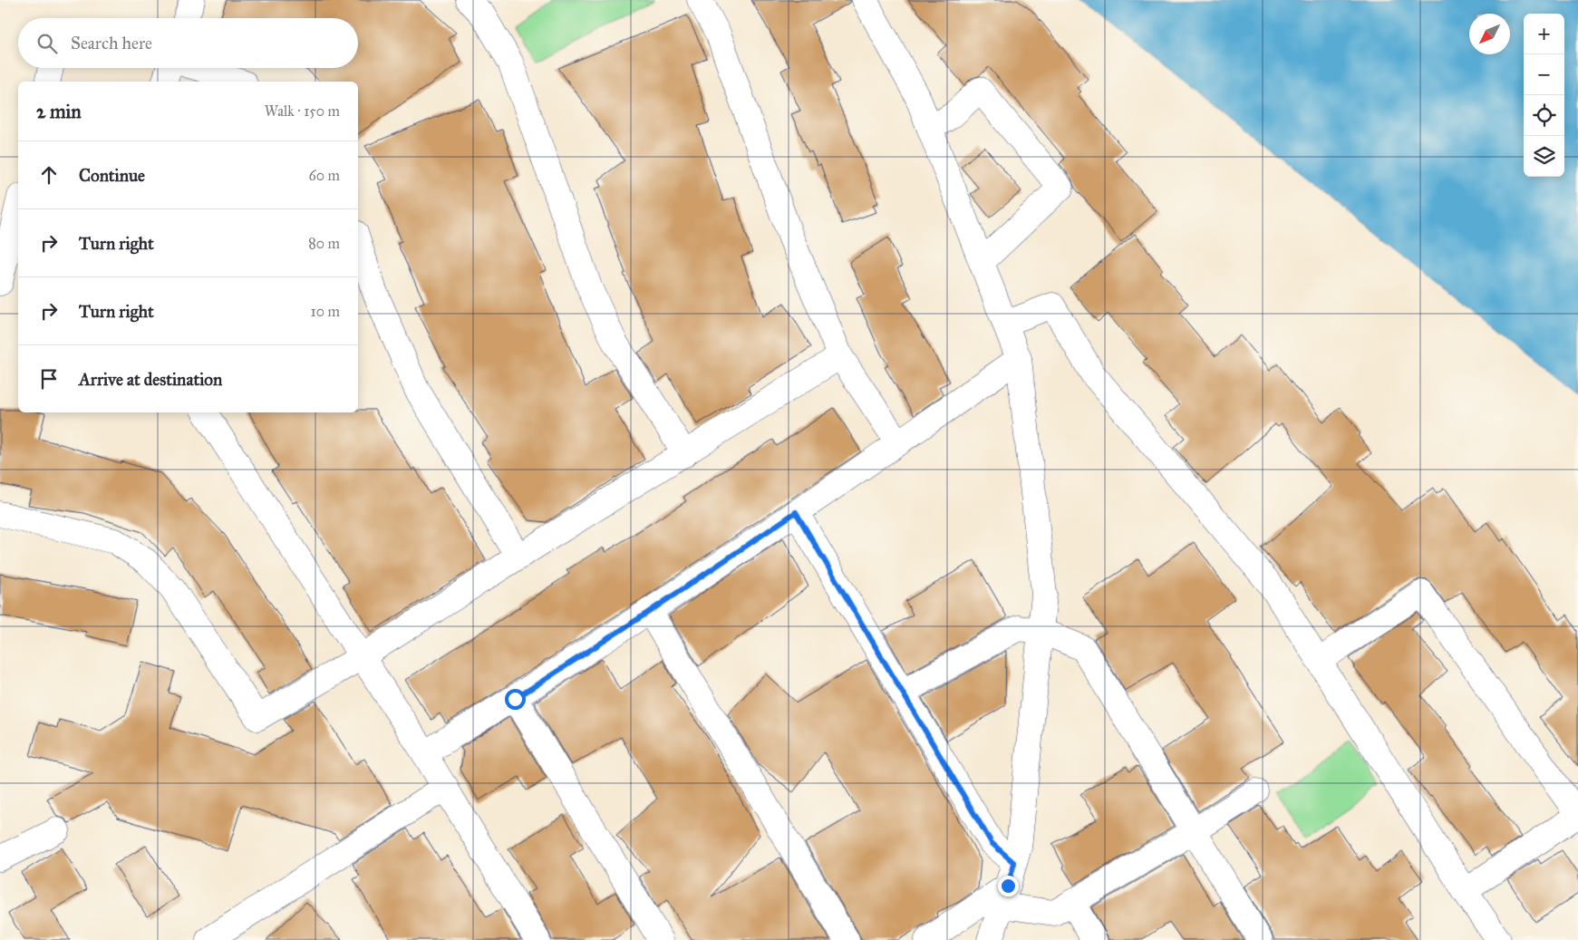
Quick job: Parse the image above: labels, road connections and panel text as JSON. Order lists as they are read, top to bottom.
{
  "north": "bottom left",
  "page": {
    "map_buttons": ["+", "−"],
    "search": "Search here",
    "heading": ["2 min", "Walk · 150 m"],
    "list": [
      ["Continue", "60 m"],
      ["Turn right", "80 m"],
      ["Turn right", "10 m"],
      "Arrive at destination"
    ]
  }
}
